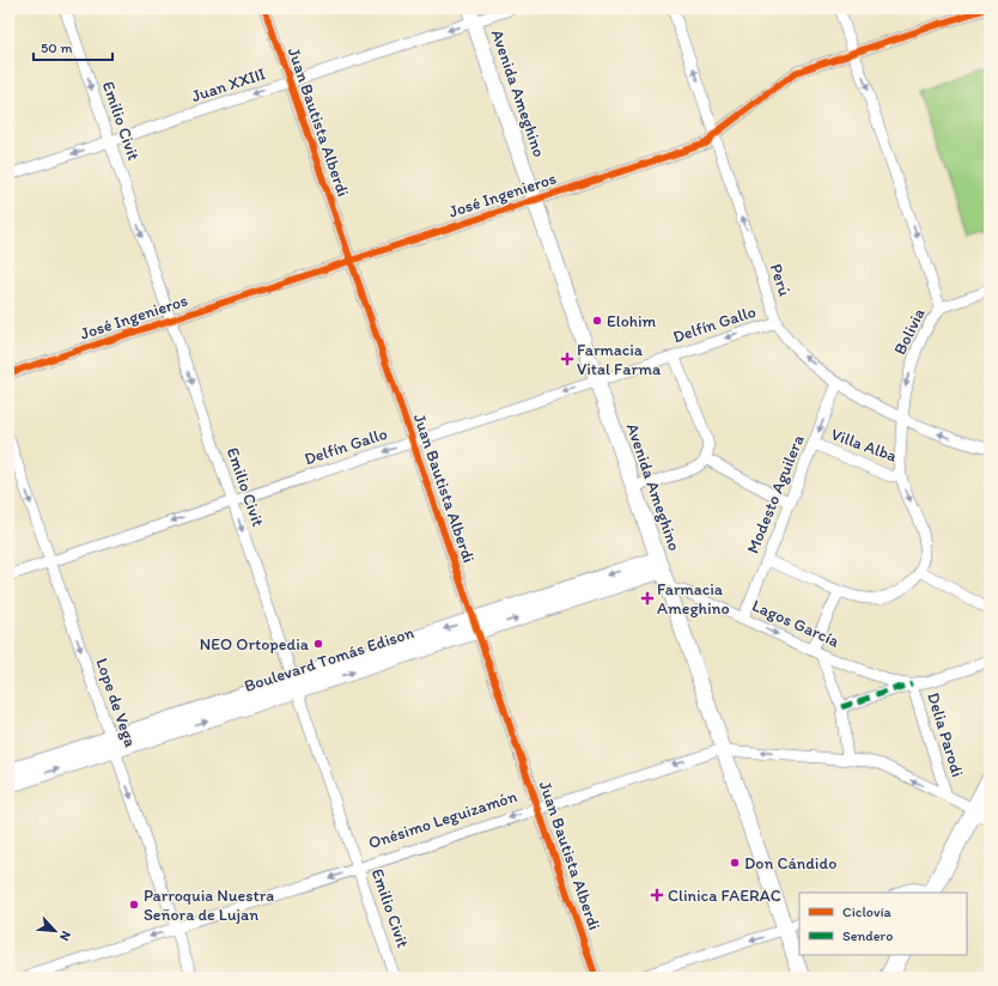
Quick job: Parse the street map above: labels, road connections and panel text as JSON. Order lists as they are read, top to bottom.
{
  "streets": {
    "main road": ["Avenida Ameghino", "Boulevard Tomás Edison"],
    "street": [
      "Juan XXIII",
      "Emilio Civit",
      "Juan Bautista Alberdi",
      "José Ingenieros",
      "Perú",
      "Delfín Gallo",
      "Bolivia",
      "Villa Alba",
      "Modesto Aguilera",
      "Lagos García",
      "Lope de Vega",
      "Delia Parodi",
      "Onésimo Leguizamón"
    ]
  },
  "crossings": [
    ["Juan XXIII", "Avenida Ameghino"],
    ["Juan XXIII", "Emilio Civit"],
    ["Juan XXIII", "Juan Bautista Alberdi"],
    ["Avenida Ameghino", "José Ingenieros"],
    ["Avenida Ameghino", "Delfín Gallo"],
    ["Avenida Ameghino", "Lagos García"],
    ["Avenida Ameghino", "Boulevard Tomás Edison"],
    ["Avenida Ameghino", "Onésimo Leguizamón"],
    ["Emilio Civit", "José Ingenieros"],
    ["Emilio Civit", "Delfín Gallo"],
    ["Emilio Civit", "Boulevard Tomás Edison"],
    ["Emilio Civit", "Onésimo Leguizamón"],
    ["Juan Bautista Alberdi", "José Ingenieros"],
    ["Juan Bautista Alberdi", "Delfín Gallo"],
    ["Juan Bautista Alberdi", "Boulevard Tomás Edison"],
    ["Juan Bautista Alberdi", "Onésimo Leguizamón"],
    ["José Ingenieros", "Perú"],
    ["José Ingenieros", "Bolivia"],
    ["Perú", "Delfín Gallo"],
    ["Perú", "Bolivia"],
    ["Perú", "Modesto Aguilera"],
    ["Delfín Gallo", "Lope de Vega"],
    ["Bolivia", "Villa Alba"],
    ["Villa Alba", "Modesto Aguilera"],
    ["Modesto Aguilera", "Lagos García"],
    ["Lagos García", "Delia Parodi"],
    ["Boulevard Tomás Edison", "Lope de Vega"],
    ["Lope de Vega", "Onésimo Leguizamón"],
    ["Delia Parodi", "Onésimo Leguizamón"]
  ],
  "one_way": [
    "Juan XXIII",
    "Emilio Civit",
    "Perú",
    "Delfín Gallo",
    "Bolivia",
    "Lope de Vega",
    "Onésimo Leguizamón"
  ],
  "places": {
    "other": [
      "Elohim",
      "NEO Ortopedia",
      "Don Cándido",
      "Parroquia Nuestra Señora de Lujan"
    ],
    "health": ["Farmacia Vital Farma", "Farmacia Ameghino", "Clinica FAERAC"]
  },
  "legend": ["Ciclovía", "Sendero"],
  "scale_bar": "50 m",
  "north": "bottom right"
}
